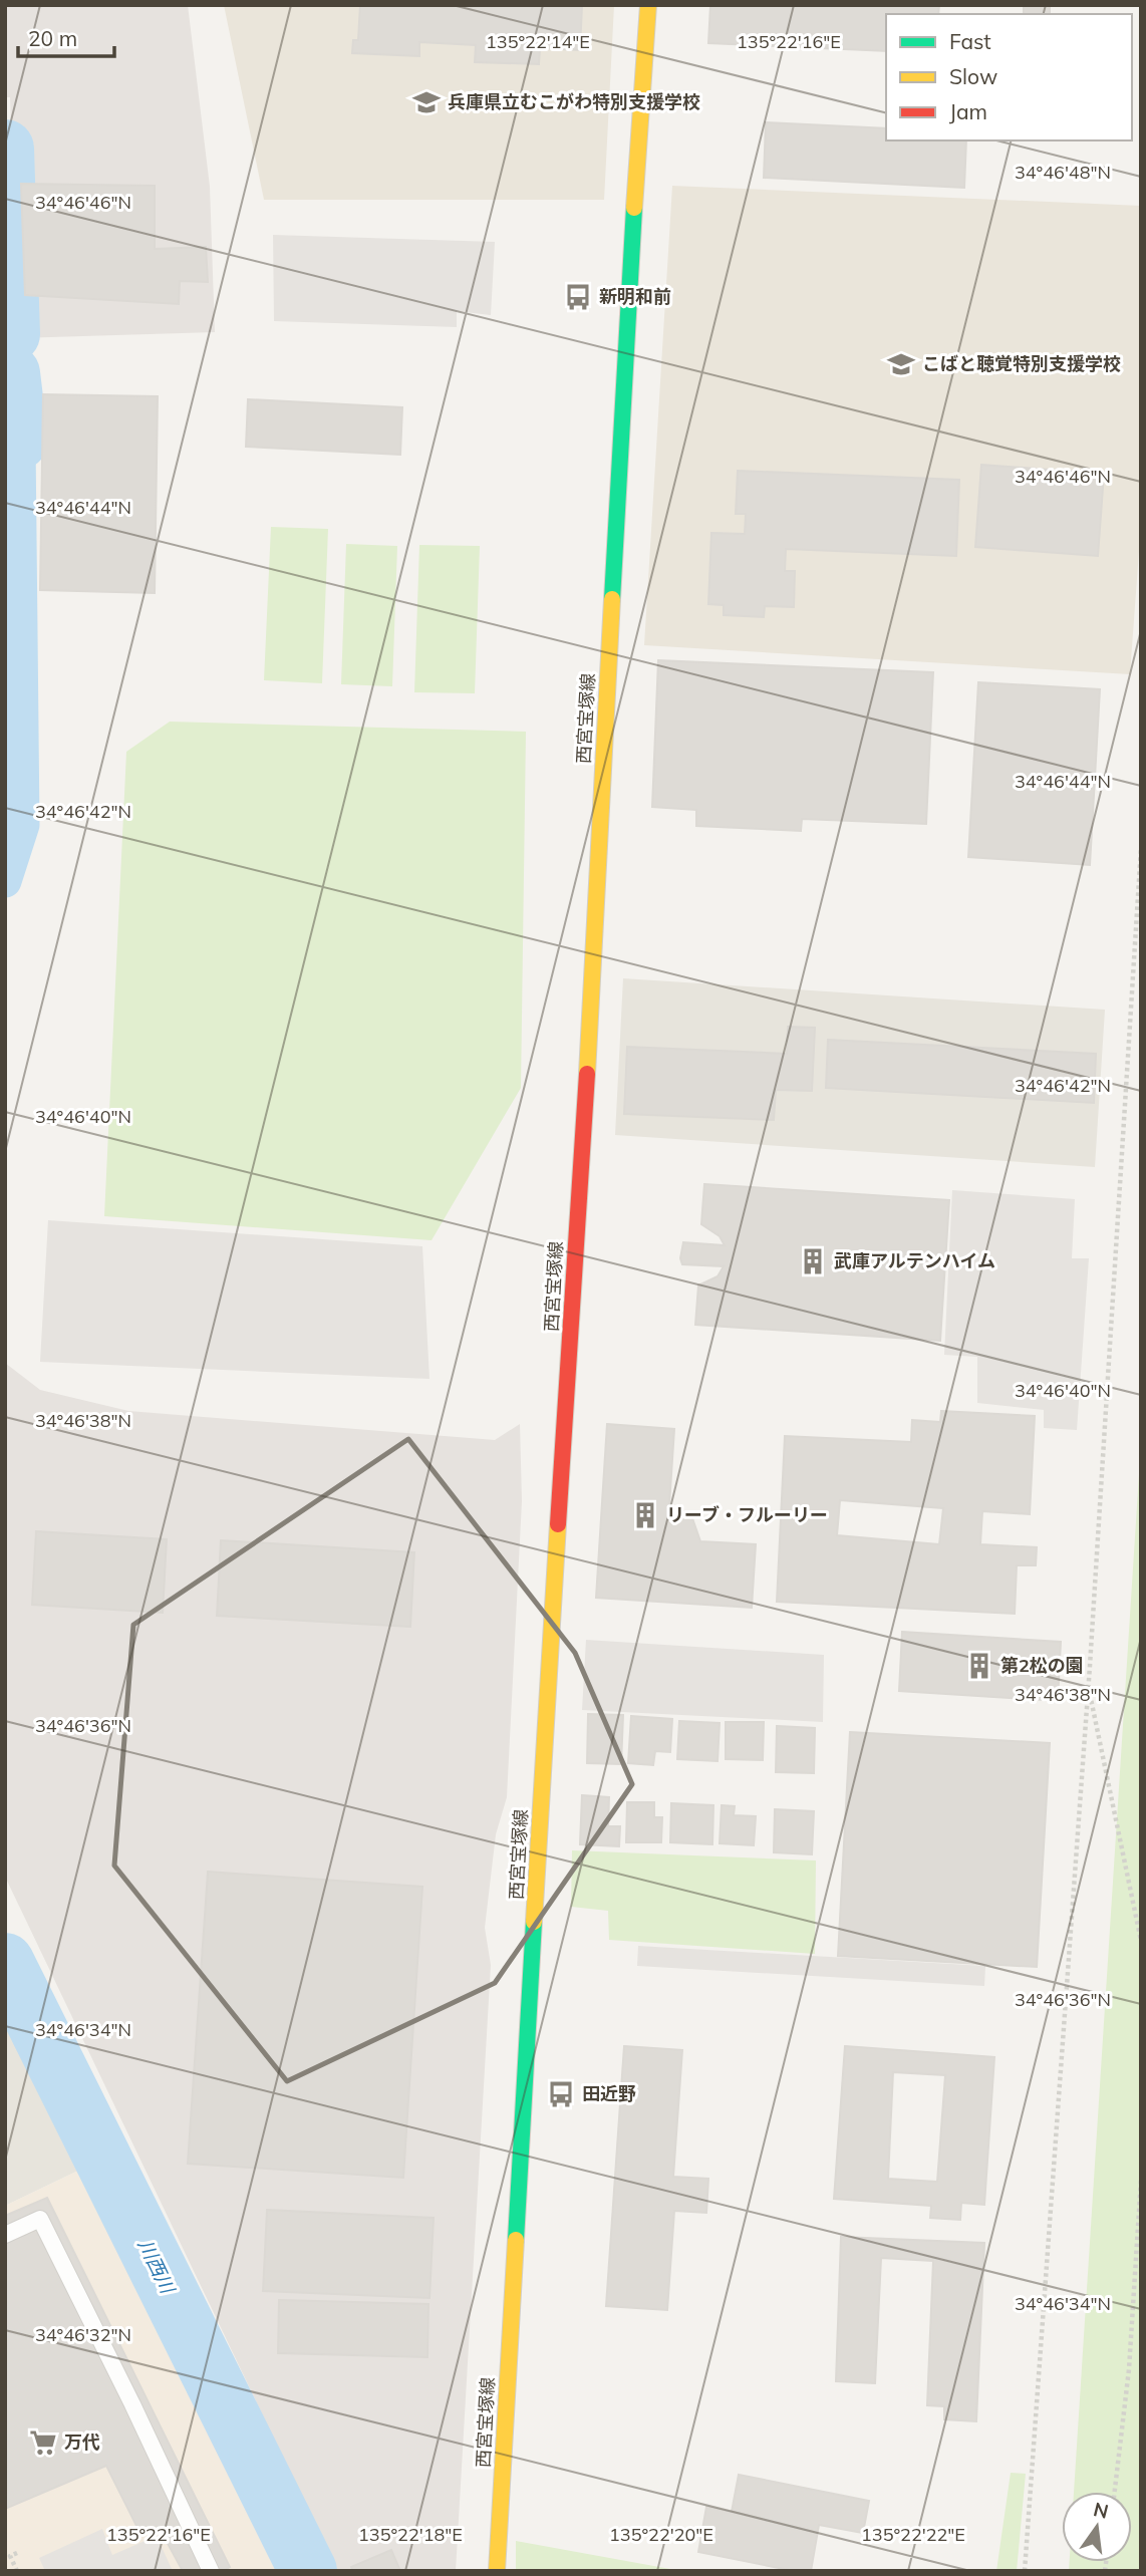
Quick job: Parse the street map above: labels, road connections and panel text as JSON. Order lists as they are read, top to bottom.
{
  "streets": {
    "main road": ["西宮宝塚線"]
  },
  "water": ["川西川"],
  "places": {
    "school or university": ["兵庫県立むこがわ特別支援学校", "こばと聴覚特別支援学校"],
    "bus stop": ["新明和前", "田近野"],
    "building": ["武庫アルテンハイム", "リーブ・フルーリー", "第2松の園"],
    "supermarket": ["万代"]
  },
  "legend": ["Fast", "Slow", "Jam"],
  "scale_bar": "20 m",
  "north": "top",
  "coordinates": [
    "135°22'14\"E",
    "135°22'16\"E",
    "34°46'48\"N",
    "34°46'46\"N",
    "34°46'44\"N",
    "34°46'42\"N",
    "34°46'40\"N",
    "34°46'38\"N",
    "34°46'36\"N",
    "34°46'34\"N",
    "34°46'32\"N",
    "135°22'18\"E",
    "135°22'20\"E",
    "135°22'22\"E"
  ]
}
